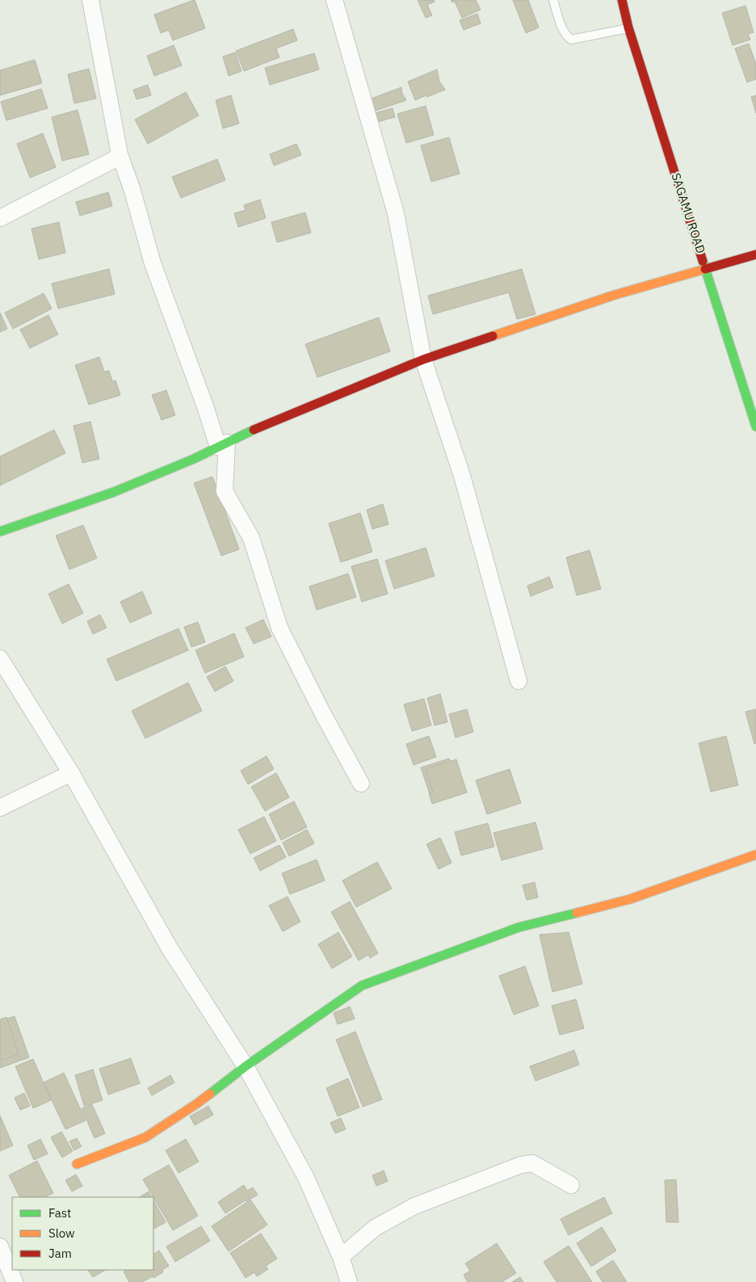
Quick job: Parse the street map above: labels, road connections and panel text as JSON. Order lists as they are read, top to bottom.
{
  "streets": {
    "main road": ["SAGAMU ROAD"]
  },
  "legend": ["Fast", "Slow", "Jam"]
}
